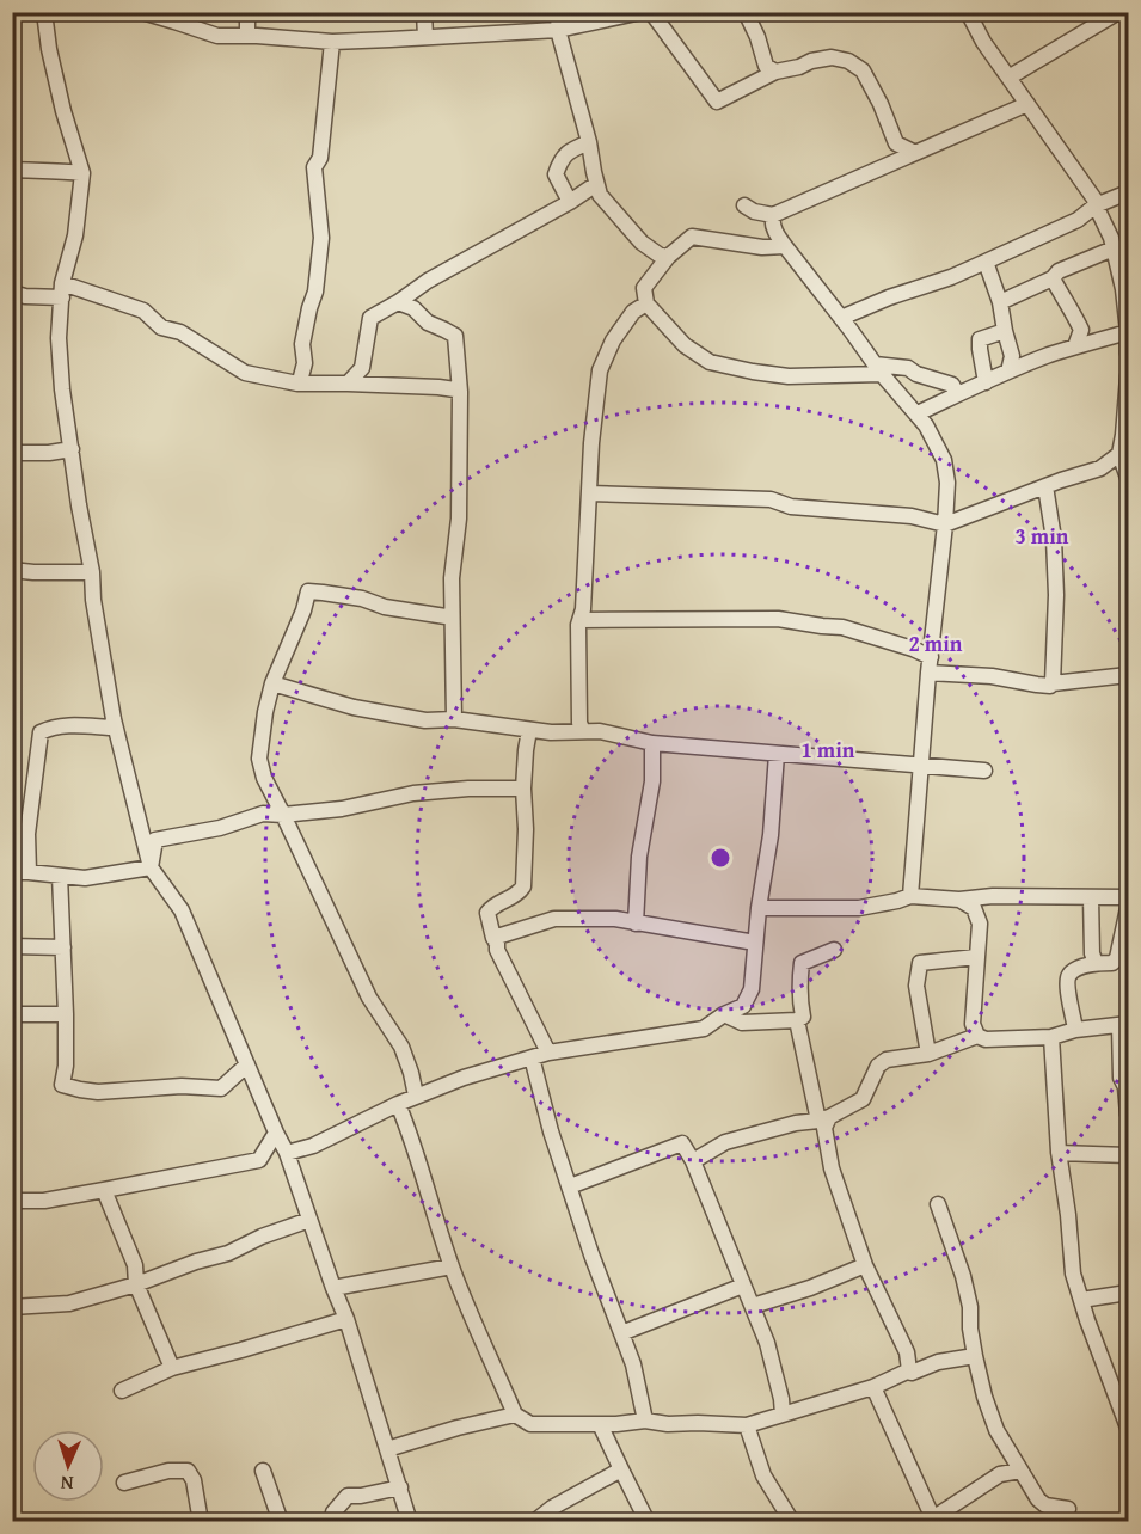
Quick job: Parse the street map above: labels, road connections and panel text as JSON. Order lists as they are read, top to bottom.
{
  "north": "bottom",
  "rings": ["3 min", "2 min", "1 min"]
}
